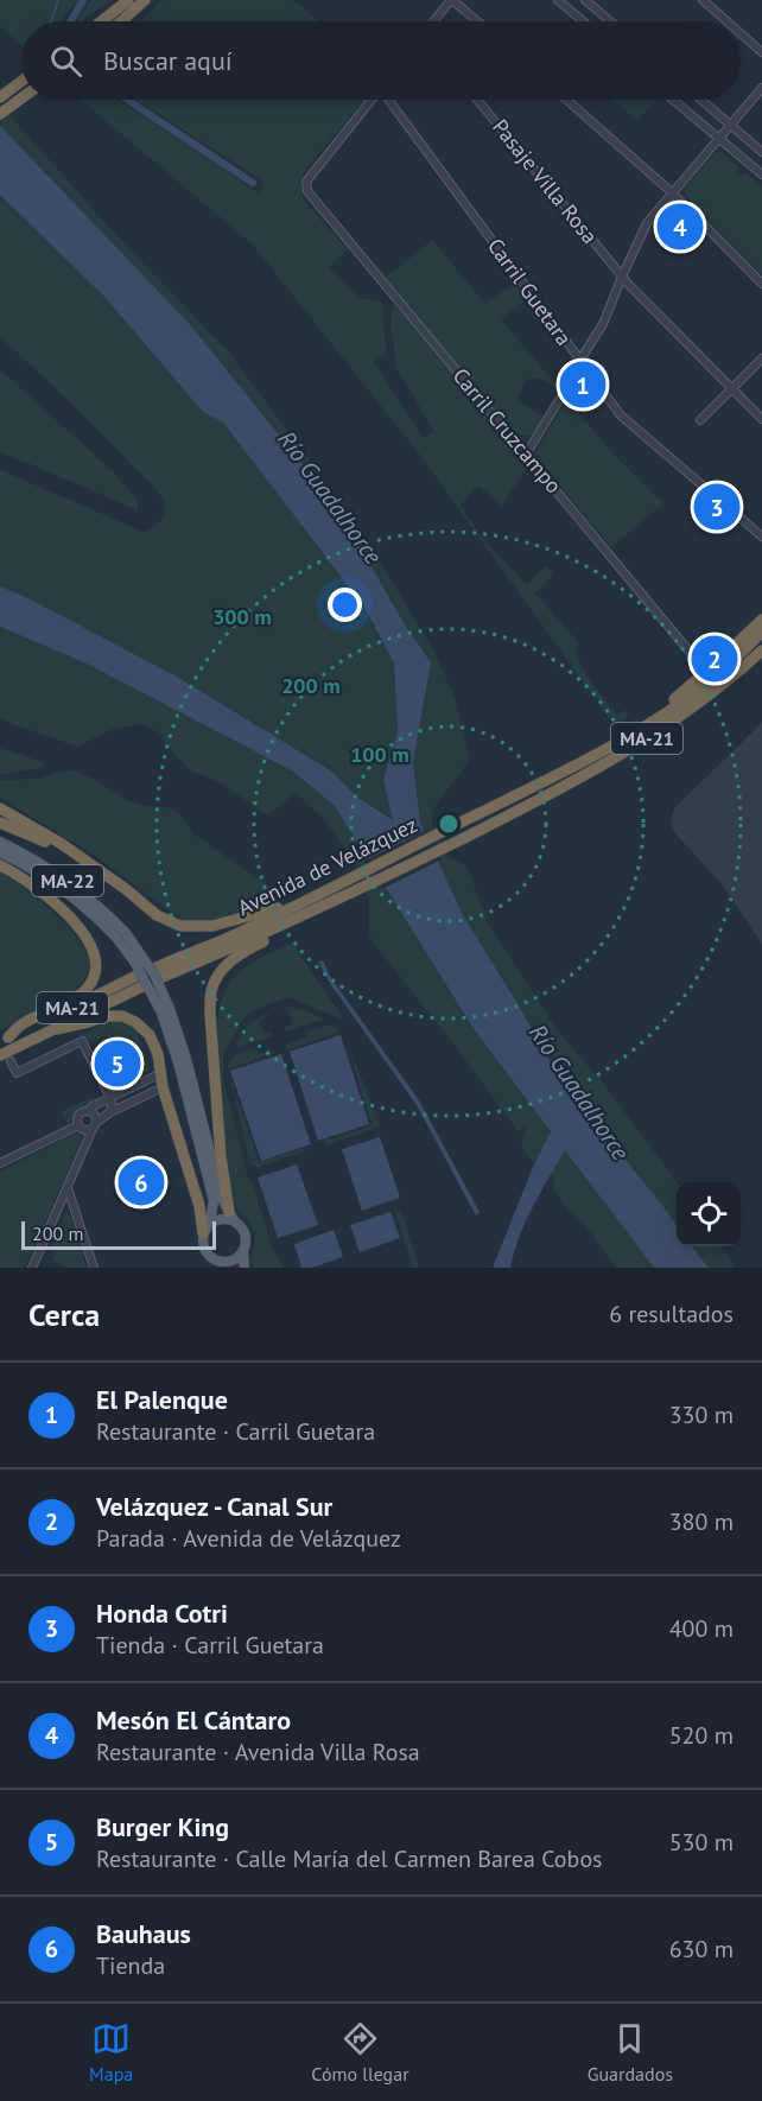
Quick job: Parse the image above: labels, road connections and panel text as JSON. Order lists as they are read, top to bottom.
{
  "streets": {
    "highway": ["MA-21", "Avenida de Velázquez"],
    "main road": ["MA-22"],
    "street": ["Pasaje Villa Rosa", "Carril Guetara", "Carril Cruzcampo"]
  },
  "crossings": [
    ["Avenida de Velázquez", "MA-22"]
  ],
  "water": ["Río Guadalhorce"],
  "scale_bar": "200 m",
  "page": {
    "search": "Buscar aquí",
    "pins": [
      "4",
      "1",
      "3",
      "2",
      "5",
      "6"
    ],
    "scale": "200 m",
    "heading": ["Cerca", "6 resultados"],
    "list": [
      {
        "mark": "1",
        "name": "El Palenque",
        "note": "Restaurante · Carril Guetara",
        "value": "330 m"
      },
      {
        "mark": "2",
        "name": "Velázquez - Canal Sur",
        "note": "Parada · Avenida de Velázquez",
        "value": "380 m"
      },
      {
        "mark": "3",
        "name": "Honda Cotri",
        "note": "Tienda · Carril Guetara",
        "value": "400 m"
      },
      {
        "mark": "4",
        "name": "Mesón El Cántaro",
        "note": "Restaurante · Avenida Villa Rosa",
        "value": "520 m"
      },
      {
        "mark": "5",
        "name": "Burger King",
        "note": "Restaurante · Calle María del Carmen Barea Cobos",
        "value": "530 m"
      },
      {
        "mark": "6",
        "name": "Bauhaus",
        "note": "Tienda",
        "value": "630 m"
      }
    ],
    "nav": ["Mapa", "Cómo llegar", "Guardados"]
  },
  "rings": ["300 m", "200 m", "100 m"]
}
